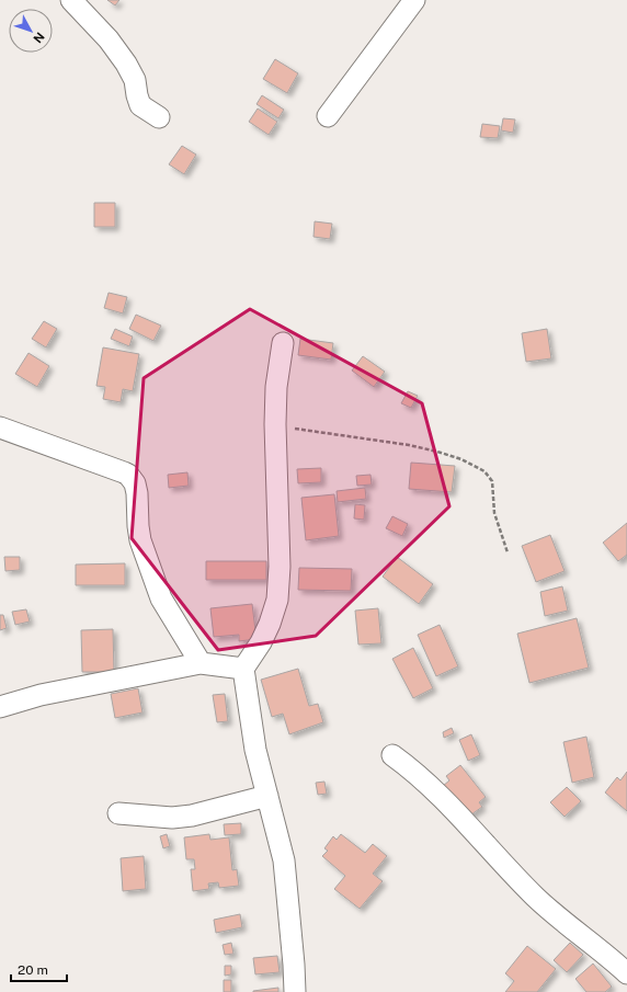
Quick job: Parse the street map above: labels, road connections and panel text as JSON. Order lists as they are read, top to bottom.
{
  "scale_bar": "20 m",
  "north": "bottom right"
}
